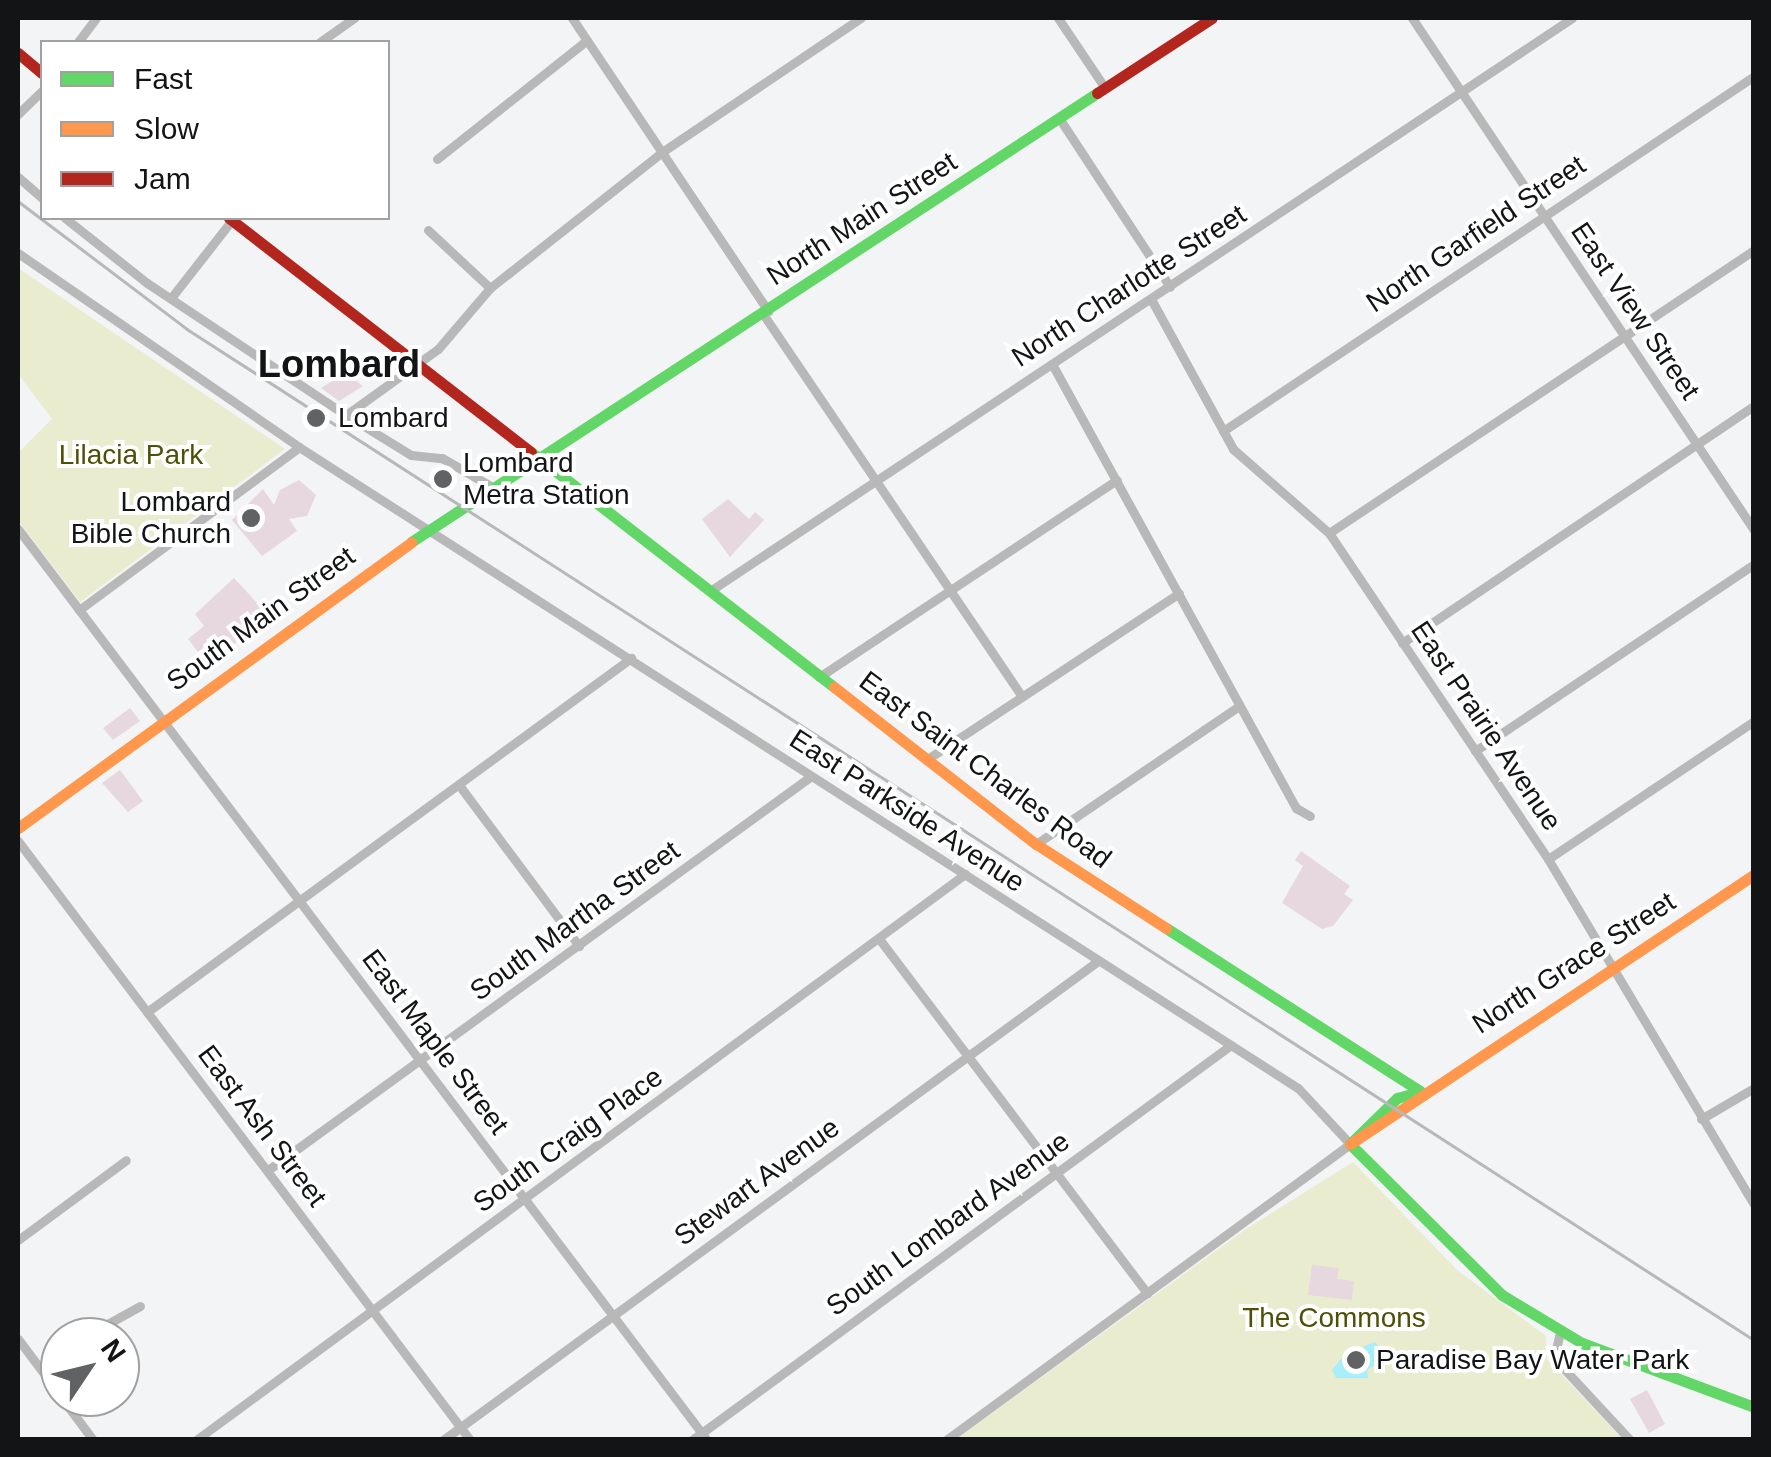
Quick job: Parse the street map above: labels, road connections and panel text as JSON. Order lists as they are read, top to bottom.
{
  "streets": {
    "main road": [
      "North Main Street",
      "South Main Street",
      "East Saint Charles Road",
      "North Grace Street"
    ],
    "street": [
      "North Garfield Street",
      "North Charlotte Street",
      "East View Street",
      "East Prairie Avenue",
      "East Parkside Avenue",
      "South Martha Street",
      "East Maple Street",
      "East Ash Street",
      "South Craig Place",
      "Stewart Avenue",
      "South Lombard Avenue"
    ]
  },
  "crossings": [
    ["North Main Street", "South Main Street"],
    ["North Main Street", "East Saint Charles Road"],
    ["North Garfield Street", "East View Street"],
    ["North Garfield Street", "East Prairie Avenue"],
    ["North Charlotte Street", "East View Street"],
    ["North Charlotte Street", "East Prairie Avenue"],
    ["North Charlotte Street", "East Saint Charles Road"],
    ["South Main Street", "East Saint Charles Road"],
    ["South Main Street", "East Parkside Avenue"],
    ["South Main Street", "East Maple Street"],
    ["East Prairie Avenue", "North Grace Street"],
    ["East Saint Charles Road", "North Grace Street"],
    ["East Parkside Avenue", "South Martha Street"],
    ["East Parkside Avenue", "North Grace Street"],
    ["East Parkside Avenue", "South Craig Place"],
    ["East Parkside Avenue", "Stewart Avenue"],
    ["East Parkside Avenue", "South Lombard Avenue"],
    ["South Martha Street", "East Maple Street"],
    ["South Martha Street", "East Ash Street"],
    ["East Maple Street", "South Craig Place"],
    ["East Maple Street", "Stewart Avenue"],
    ["East Maple Street", "South Lombard Avenue"],
    ["East Ash Street", "South Craig Place"],
    ["East Ash Street", "Stewart Avenue"]
  ],
  "districts": ["Lombard"],
  "parks": ["Lilacia Park", "The Commons"],
  "places": [
    "Lombard",
    "Lombard Metra Station",
    "Lombard Bible Church",
    "Paradise Bay Water Park"
  ],
  "legend": ["Fast", "Slow", "Jam"],
  "north": "top right"
}
